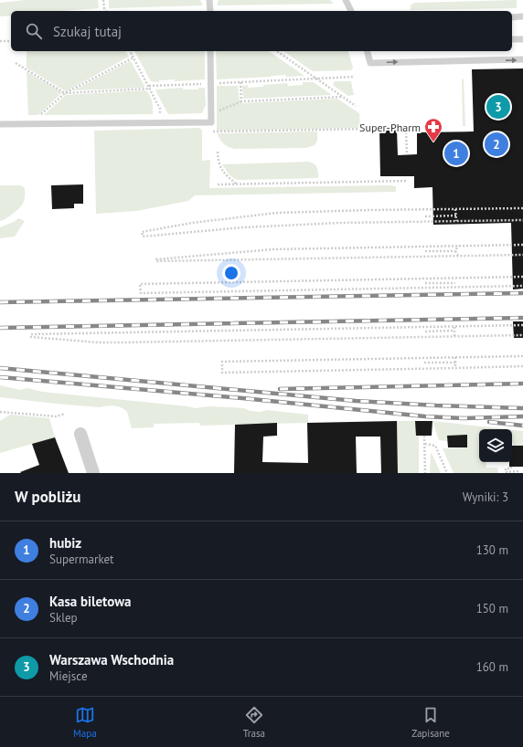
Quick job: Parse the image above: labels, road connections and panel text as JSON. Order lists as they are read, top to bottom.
{
  "places": {
    "pharmacy": ["Super-Pharm"]
  },
  "page": {
    "search": "Szukaj tutaj",
    "pins": ["3", "2", "1"],
    "heading": ["W pobliżu", "Wyniki: 3"],
    "list": [
      {
        "mark": "1",
        "name": "hubiz",
        "note": "Supermarket",
        "value": "130 m"
      },
      {
        "mark": "2",
        "name": "Kasa biletowa",
        "note": "Sklep",
        "value": "150 m"
      },
      {
        "mark": "3",
        "name": "Warszawa Wschodnia",
        "note": "Miejsce",
        "value": "160 m"
      }
    ],
    "nav": ["Mapa", "Trasa", "Zapisane"]
  }
}
